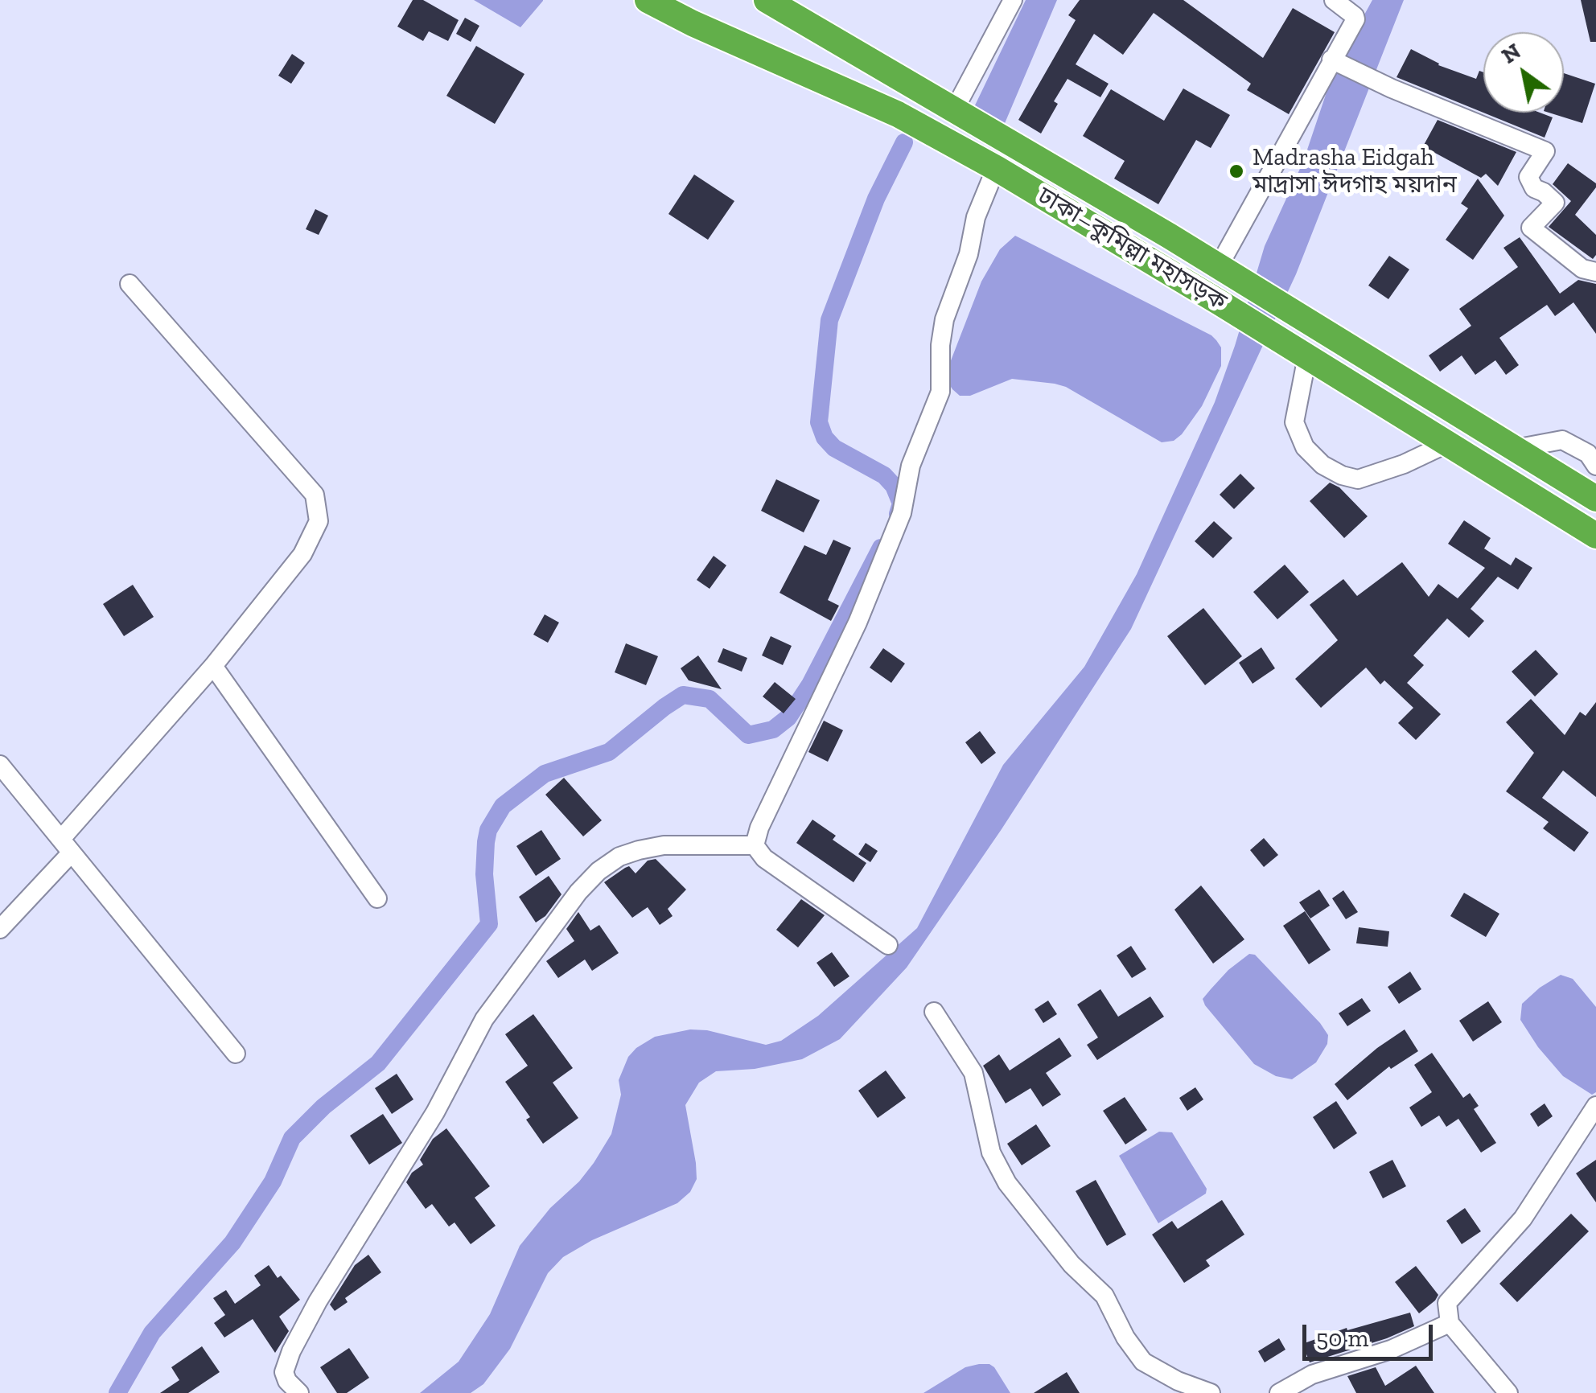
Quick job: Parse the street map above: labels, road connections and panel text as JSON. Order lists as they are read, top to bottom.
{
  "streets": {
    "highway": ["ঢাকা–কুমিল্লা মহাসড়ক"]
  },
  "places": ["Madrasha Eidgah মাদ্রাসা ঈদগাহ ময়দান"],
  "scale_bar": "50 m",
  "north": "top left"
}
